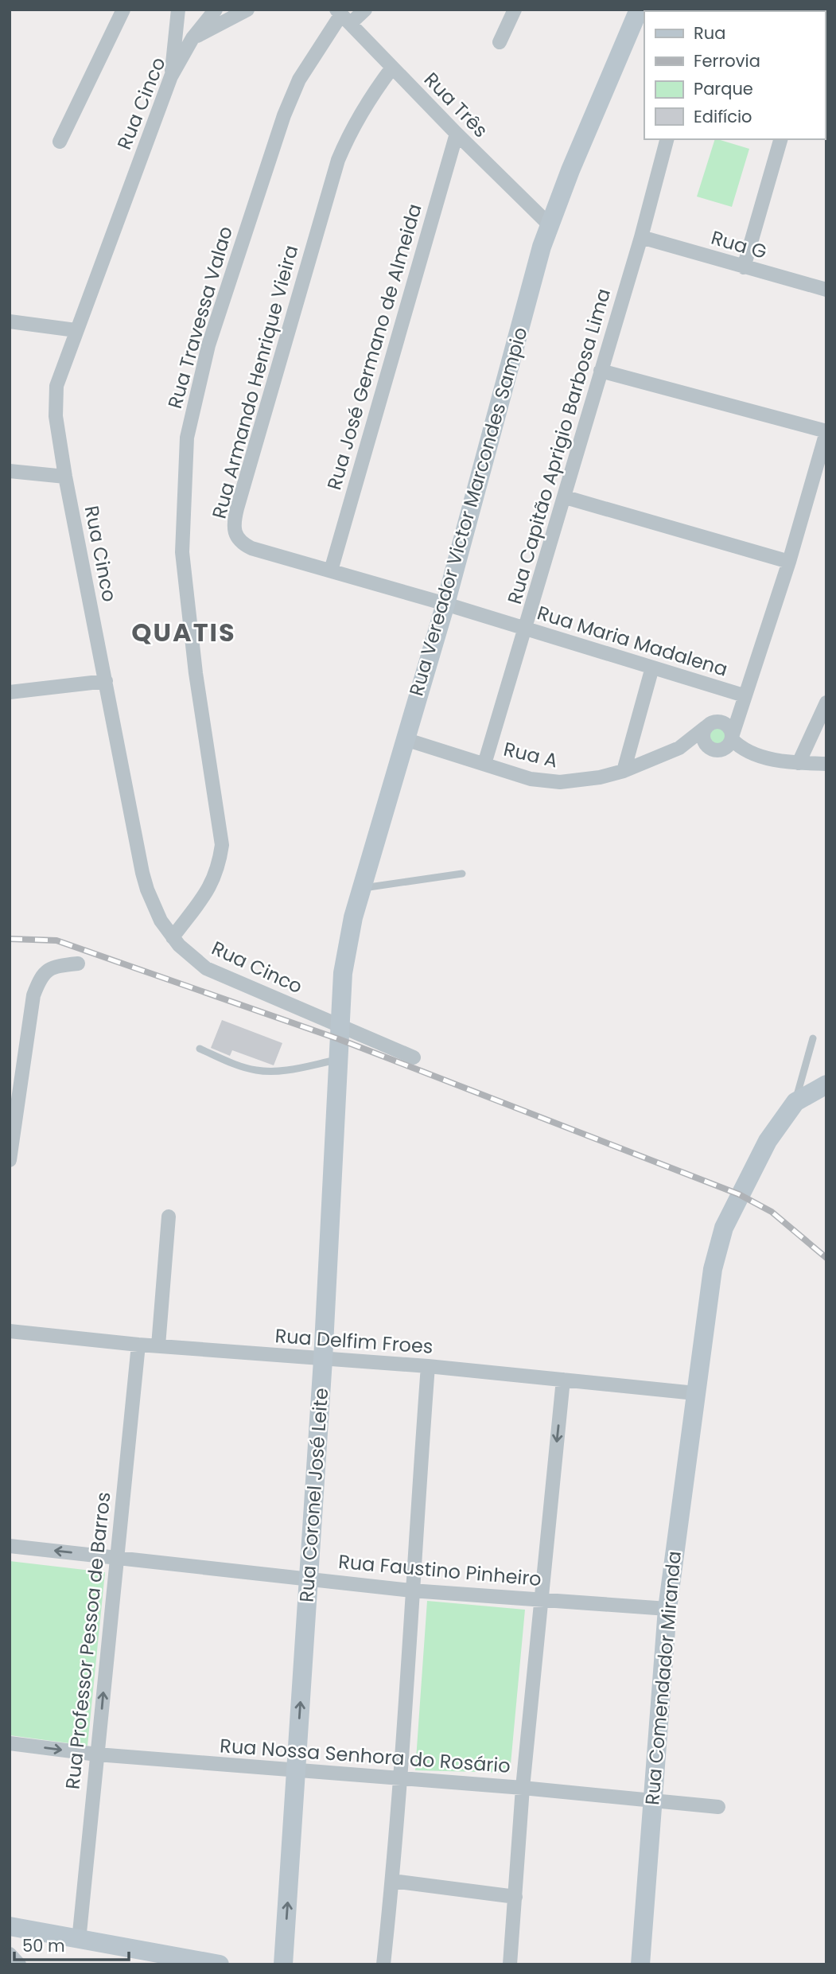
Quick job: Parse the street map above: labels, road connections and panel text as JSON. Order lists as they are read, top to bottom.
{
  "streets": {
    "street": [
      "Rua Cinco",
      "Rua Três",
      "Rua G",
      "Rua Travessa Valao",
      "Rua José Germano de Almeida",
      "Rua Armando Henrique Vieira",
      "Rua Capitão Aprigio Barbosa Lima",
      "Rua Vereador Victor Marcondes Sampio",
      "Rua Maria Madalena",
      "Rua A",
      "Rua Delfim Froes",
      "Rua Coronel José Leite",
      "Rua Faustino Pinheiro",
      "Rua Professor Pessoa de Barros",
      "Rua Comendador Miranda",
      "Rua Nossa Senhora do Rosário"
    ]
  },
  "crossings": [
    ["Rua Cinco", "Rua Travessa Valao"],
    ["Rua Cinco", "Rua Vereador Victor Marcondes Sampio"],
    ["Rua Cinco", "Rua Coronel José Leite"],
    ["Rua Três", "Rua Travessa Valao"],
    ["Rua Três", "Rua José Germano de Almeida"],
    ["Rua Três", "Rua Armando Henrique Vieira"],
    ["Rua Três", "Rua Vereador Victor Marcondes Sampio"],
    ["Rua G", "Rua Capitão Aprigio Barbosa Lima"],
    ["Rua José Germano de Almeida", "Rua Armando Henrique Vieira"],
    ["Rua Armando Henrique Vieira", "Rua Vereador Victor Marcondes Sampio"],
    ["Rua Armando Henrique Vieira", "Rua Maria Madalena"],
    ["Rua Capitão Aprigio Barbosa Lima", "Rua Maria Madalena"],
    ["Rua Capitão Aprigio Barbosa Lima", "Rua A"],
    ["Rua Vereador Victor Marcondes Sampio", "Rua Maria Madalena"],
    ["Rua Vereador Victor Marcondes Sampio", "Rua A"],
    ["Rua Vereador Victor Marcondes Sampio", "Rua Coronel José Leite"],
    ["Rua Delfim Froes", "Rua Coronel José Leite"],
    ["Rua Delfim Froes", "Rua Professor Pessoa de Barros"],
    ["Rua Delfim Froes", "Rua Comendador Miranda"],
    ["Rua Coronel José Leite", "Rua Faustino Pinheiro"],
    ["Rua Coronel José Leite", "Rua Nossa Senhora do Rosário"],
    ["Rua Faustino Pinheiro", "Rua Professor Pessoa de Barros"],
    ["Rua Faustino Pinheiro", "Rua Comendador Miranda"],
    ["Rua Professor Pessoa de Barros", "Rua Nossa Senhora do Rosário"],
    ["Rua Comendador Miranda", "Rua Nossa Senhora do Rosário"]
  ],
  "districts": ["QUATIS"],
  "legend": [
    "Rua",
    "Ferrovia",
    "Parque",
    "Edifício"
  ],
  "scale_bar": "50 m"
}
